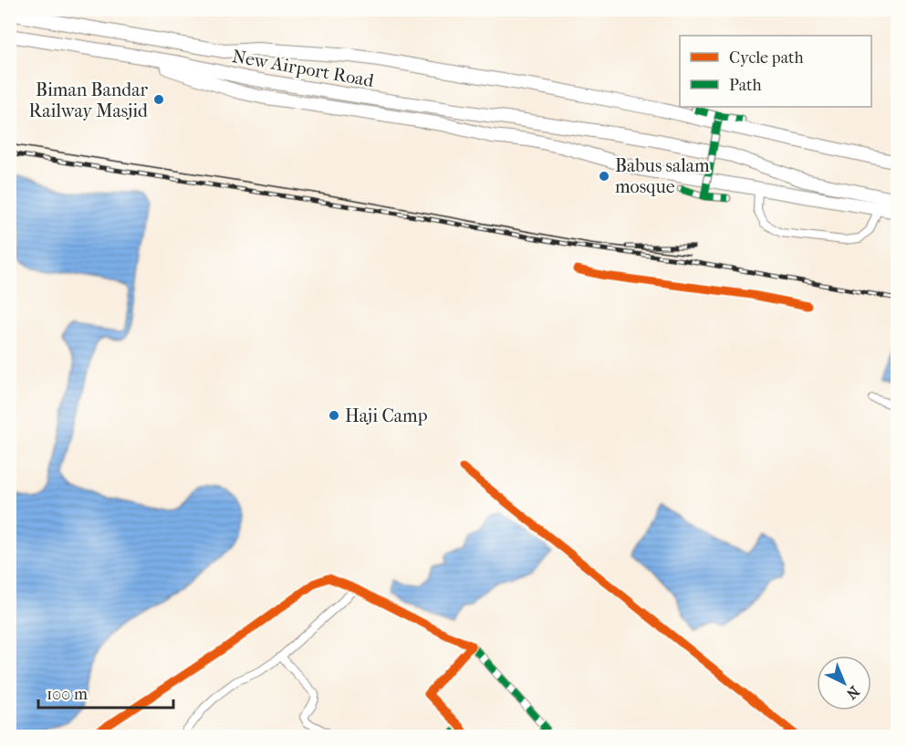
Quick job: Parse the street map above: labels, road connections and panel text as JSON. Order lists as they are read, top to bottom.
{
  "streets": {
    "highway": ["New Airport Road"]
  },
  "places": ["Biman Bandar Railway Masjid", "Babus salam mosque", "Haji Camp"],
  "legend": ["Cycle path", "Path"],
  "scale_bar": "100 m",
  "north": "bottom right"
}
